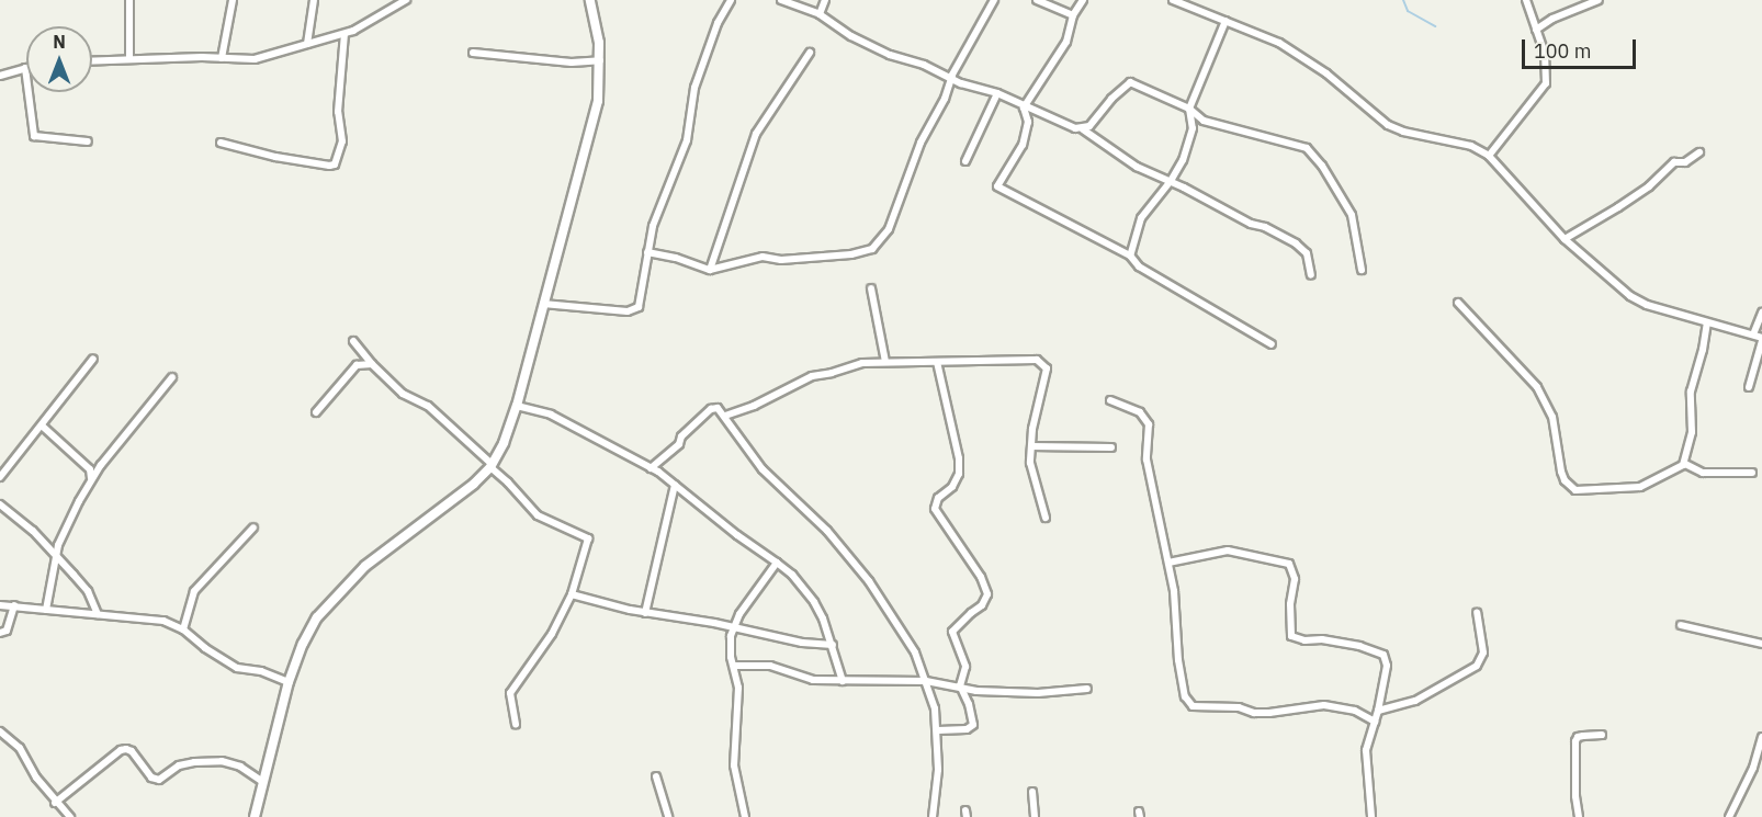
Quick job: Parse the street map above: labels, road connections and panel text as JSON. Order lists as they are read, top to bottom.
{
  "scale_bar": "100 m",
  "north": "top"
}
